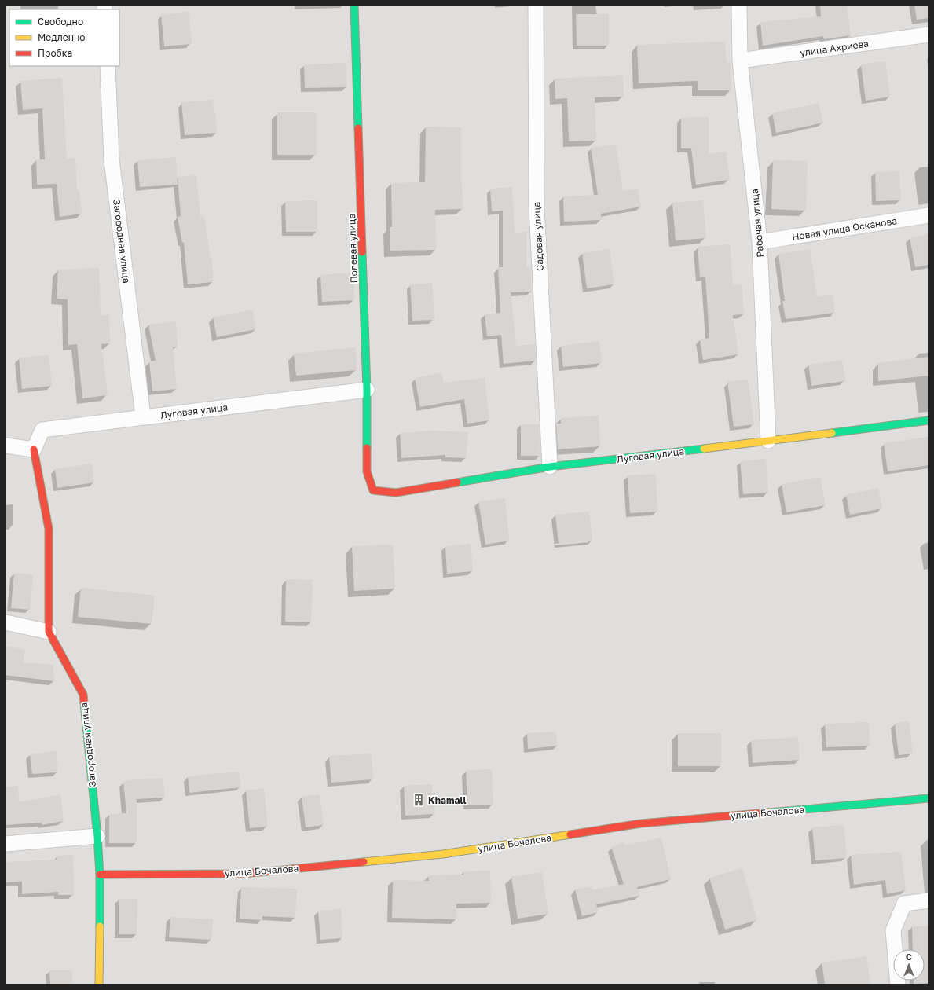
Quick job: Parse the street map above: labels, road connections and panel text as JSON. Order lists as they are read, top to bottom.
{
  "streets": {
    "street": [
      "улица Ахриева",
      "Рабочая улица",
      "Новая улица Осканова",
      "Садовая улица",
      "Загородная улица",
      "Полевая улица",
      "Луговая улица",
      "улица Бочалова"
    ]
  },
  "crossings": [
    ["улица Ахриева", "Рабочая улица"],
    ["Рабочая улица", "Новая улица Осканова"],
    ["Рабочая улица", "Луговая улица"],
    ["Садовая улица", "Луговая улица"],
    ["Загородная улица", "Луговая улица"],
    ["Загородная улица", "улица Бочалова"],
    ["Полевая улица", "Луговая улица"]
  ],
  "places": {
    "building": ["Khamall"]
  },
  "legend": ["Свободно", "Медленно", "Пробка"],
  "north": "top"
}
